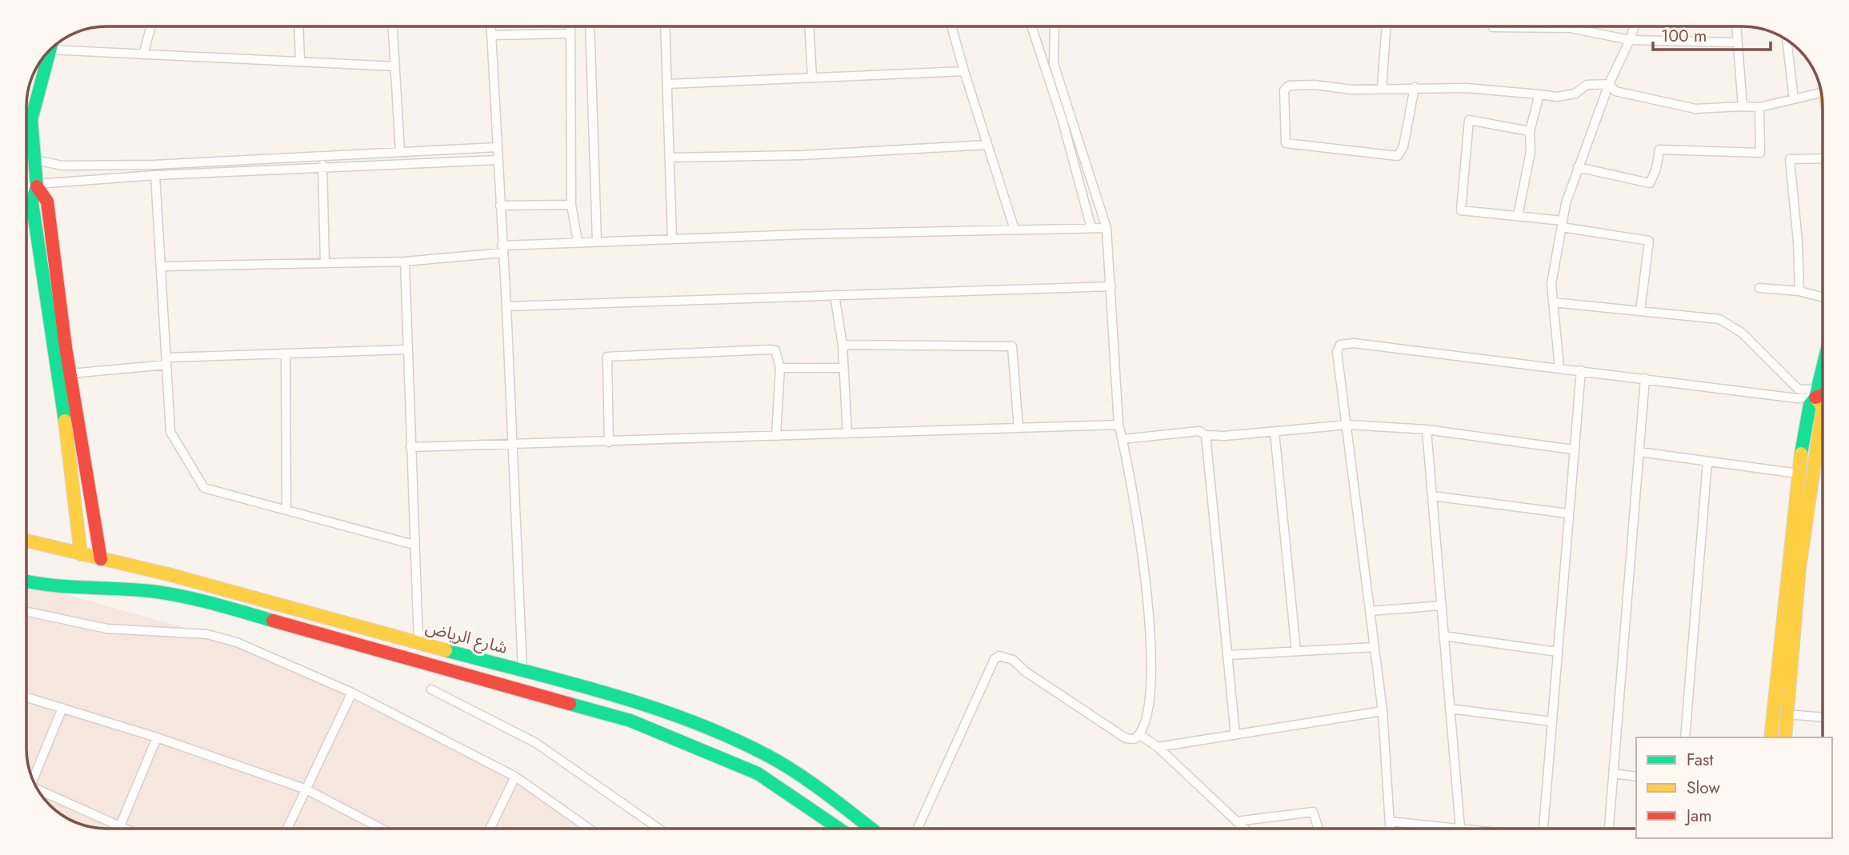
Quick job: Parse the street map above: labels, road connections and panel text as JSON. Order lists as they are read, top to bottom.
{
  "streets": {
    "main road": ["شارع الرياض"]
  },
  "legend": ["Fast", "Slow", "Jam"],
  "scale_bar": "100 m"
}
